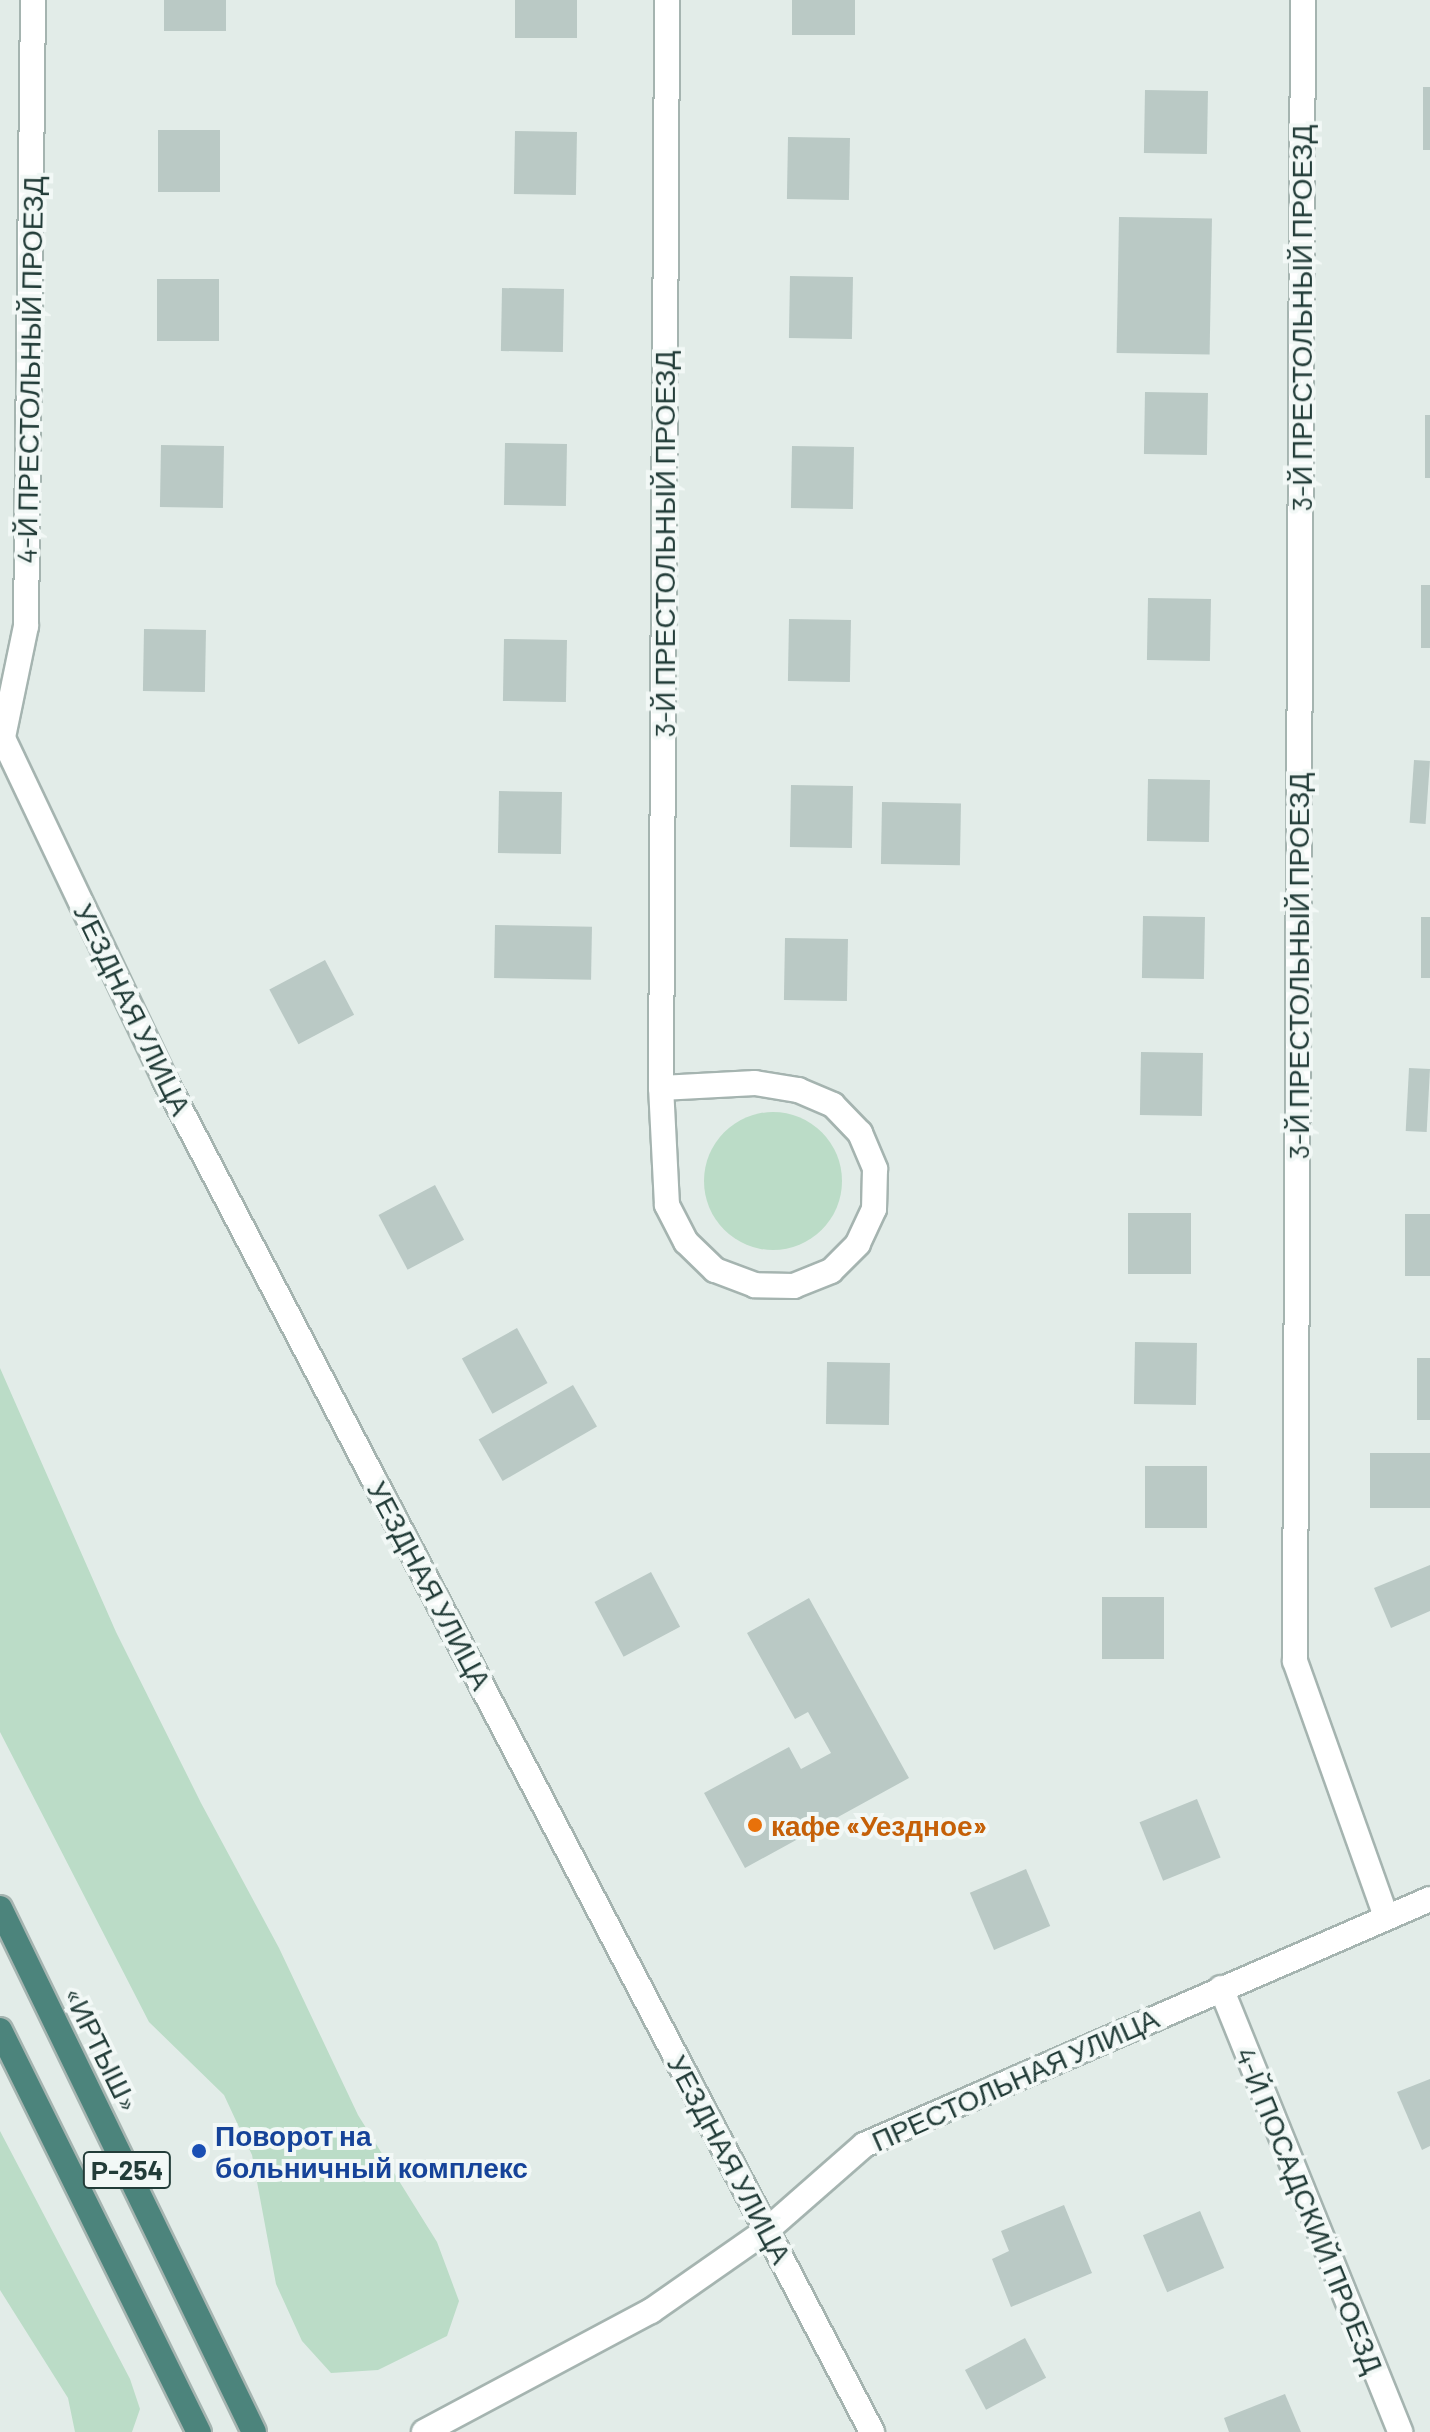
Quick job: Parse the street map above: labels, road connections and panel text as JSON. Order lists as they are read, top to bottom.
{
  "streets": {
    "highway": ["«ИРТЫШ»", "Р-254"],
    "street": [
      "3-Й ПРЕСТОЛЬНЫЙ ПРОЕЗД",
      "4-Й ПРЕСТОЛЬНЫЙ ПРОЕЗД",
      "УЕЗДНАЯ УЛИЦА",
      "ПРЕСТОЛЬНАЯ УЛИЦА",
      "4-Й ПОСАДСКИЙ ПРОЕЗД"
    ]
  },
  "crossings": [
    ["3-Й ПРЕСТОЛЬНЫЙ ПРОЕЗД", "ПРЕСТОЛЬНАЯ УЛИЦА"],
    ["4-Й ПРЕСТОЛЬНЫЙ ПРОЕЗД", "УЕЗДНАЯ УЛИЦА"],
    ["УЕЗДНАЯ УЛИЦА", "ПРЕСТОЛЬНАЯ УЛИЦА"],
    ["ПРЕСТОЛЬНАЯ УЛИЦА", "4-Й ПОСАДСКИЙ ПРОЕЗД"]
  ],
  "places": ["кафе «Уездное»", "Поворот на больничный комплекс"]
}
